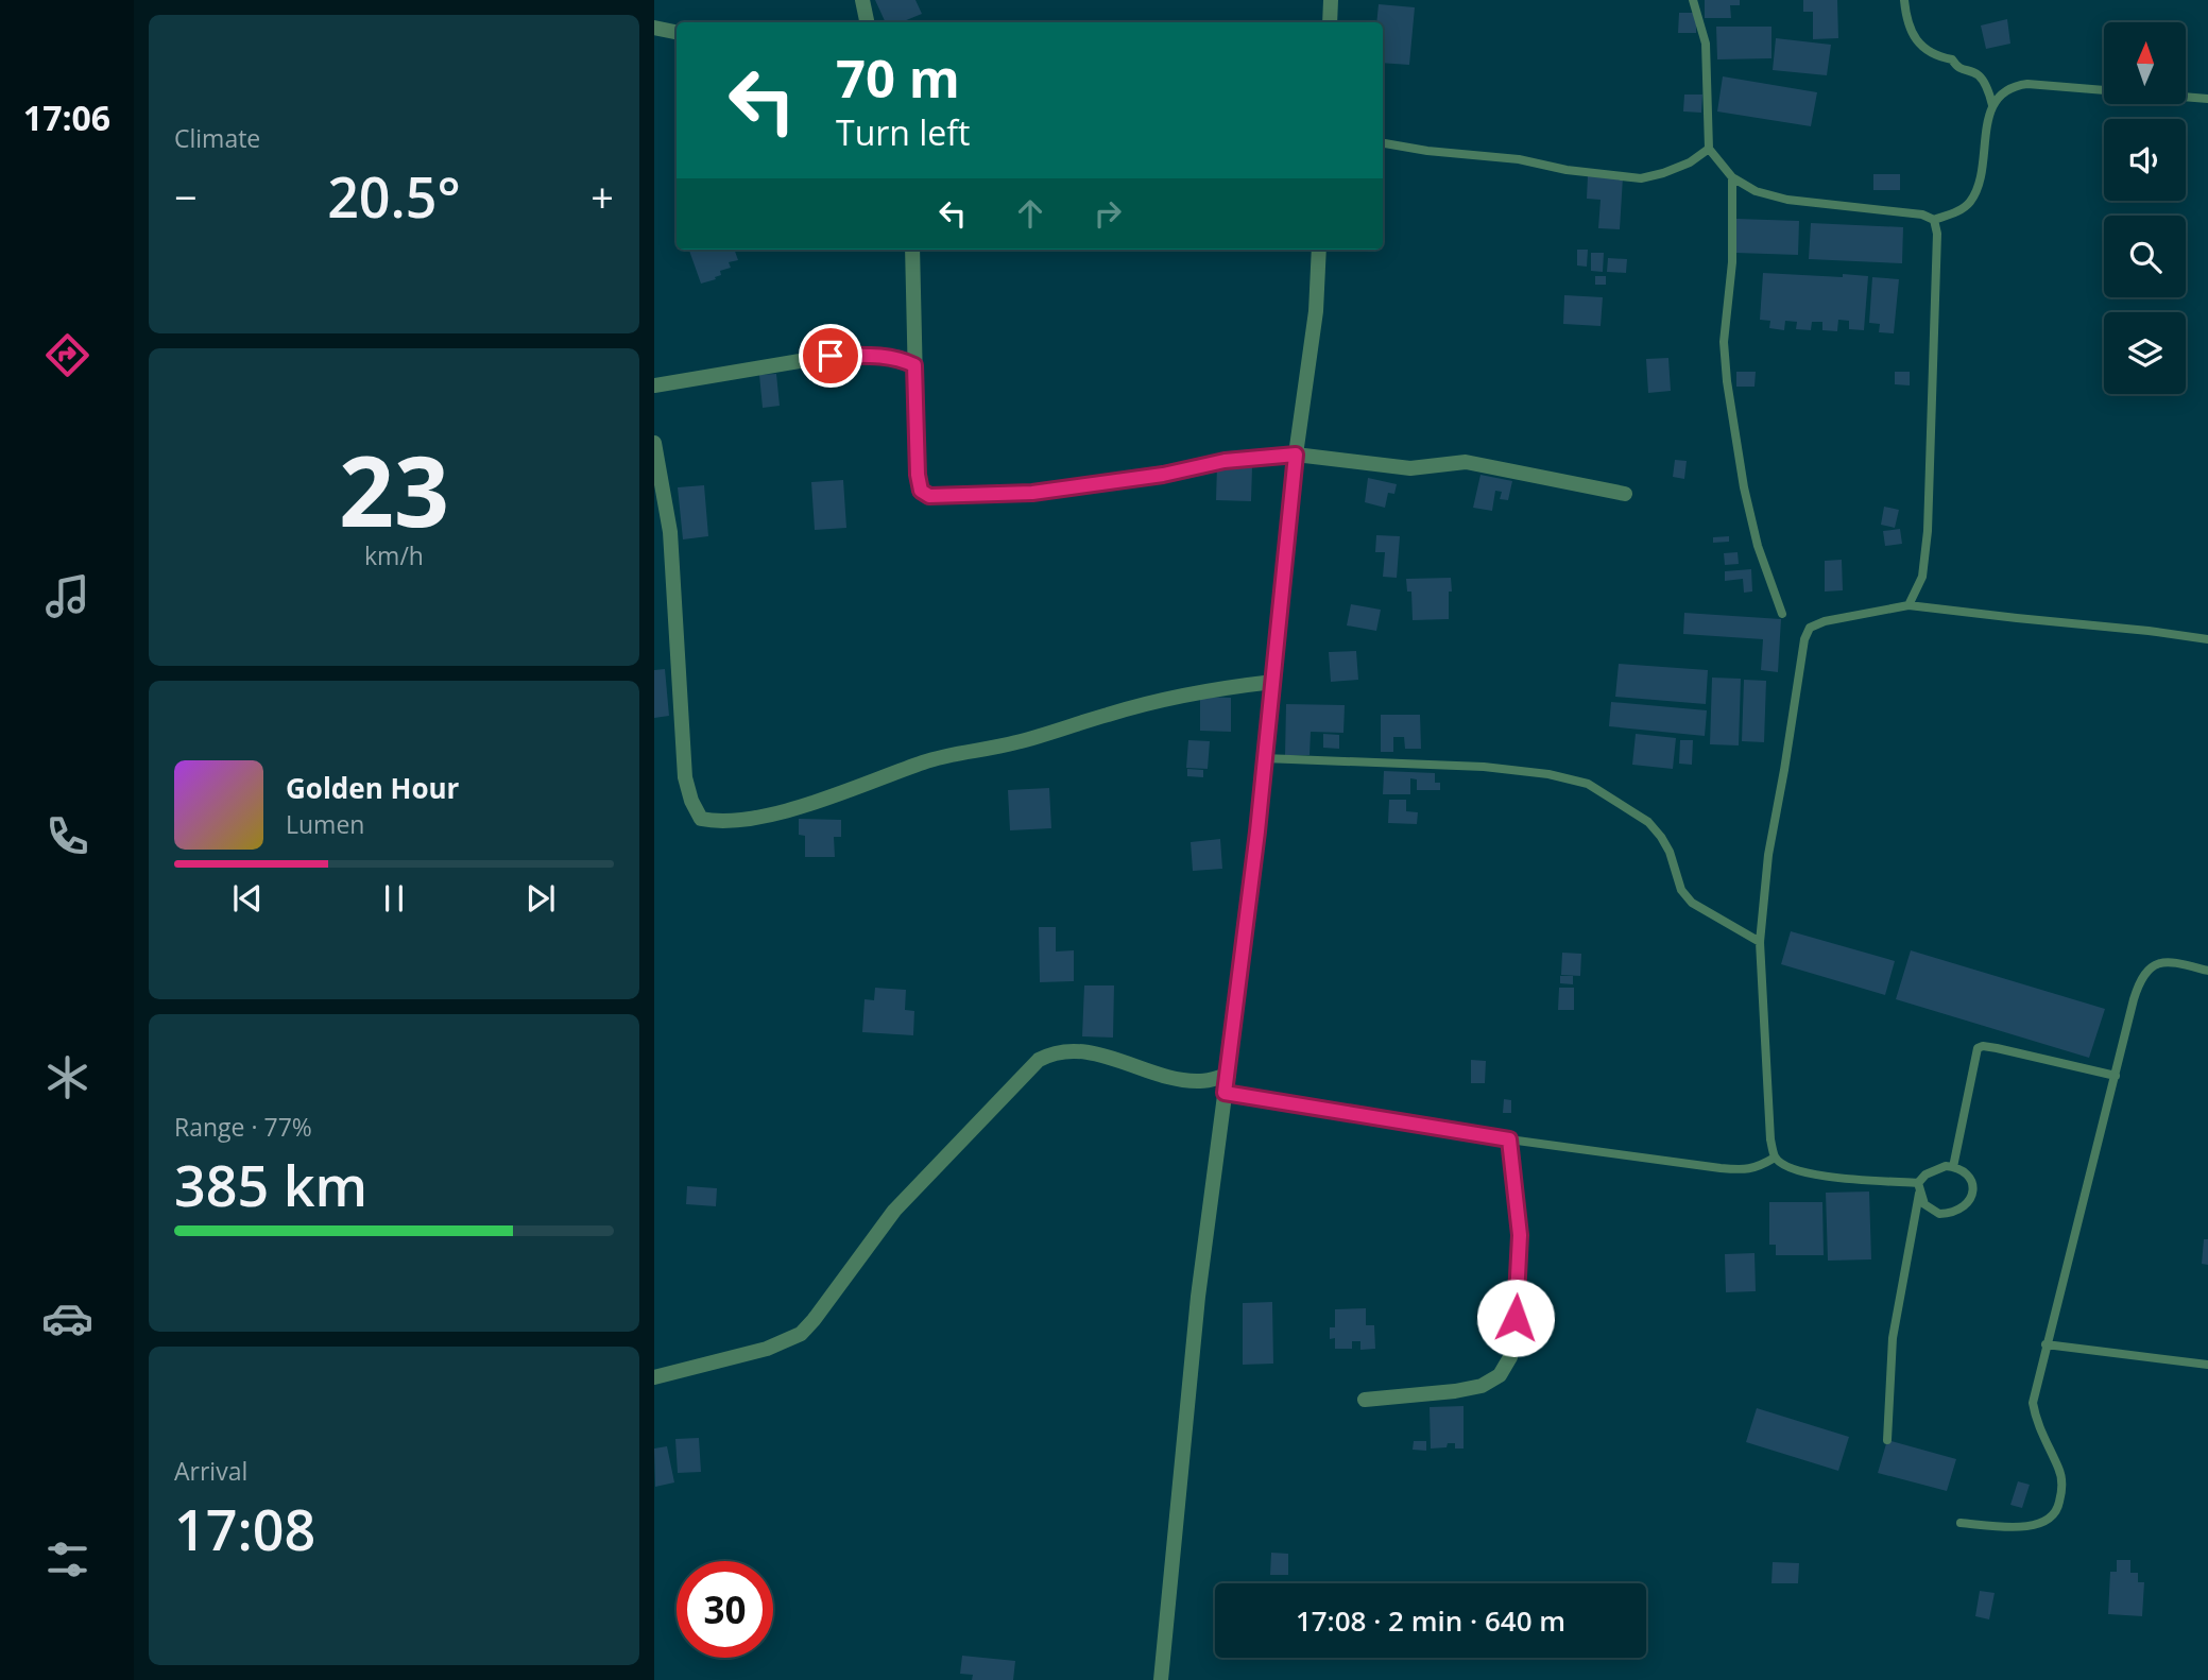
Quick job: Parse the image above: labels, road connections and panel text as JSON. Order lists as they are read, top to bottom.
{
  "north": "top",
  "page": {
    "tabs": "17:06",
    "tile": [
      "Climate",
      ["23", "km/h"],
      ["Range · 77%", "385 km"],
      ["Arrival", "17:08"]
    ],
    "turn": ["70 m", "Turn left"],
    "heat": ["−", "20.5°", "+"],
    "song": ["Golden Hour", "Lumen"],
    "limit": "30",
    "trip": "17:08 · 2 min · 640 m"
  }
}
